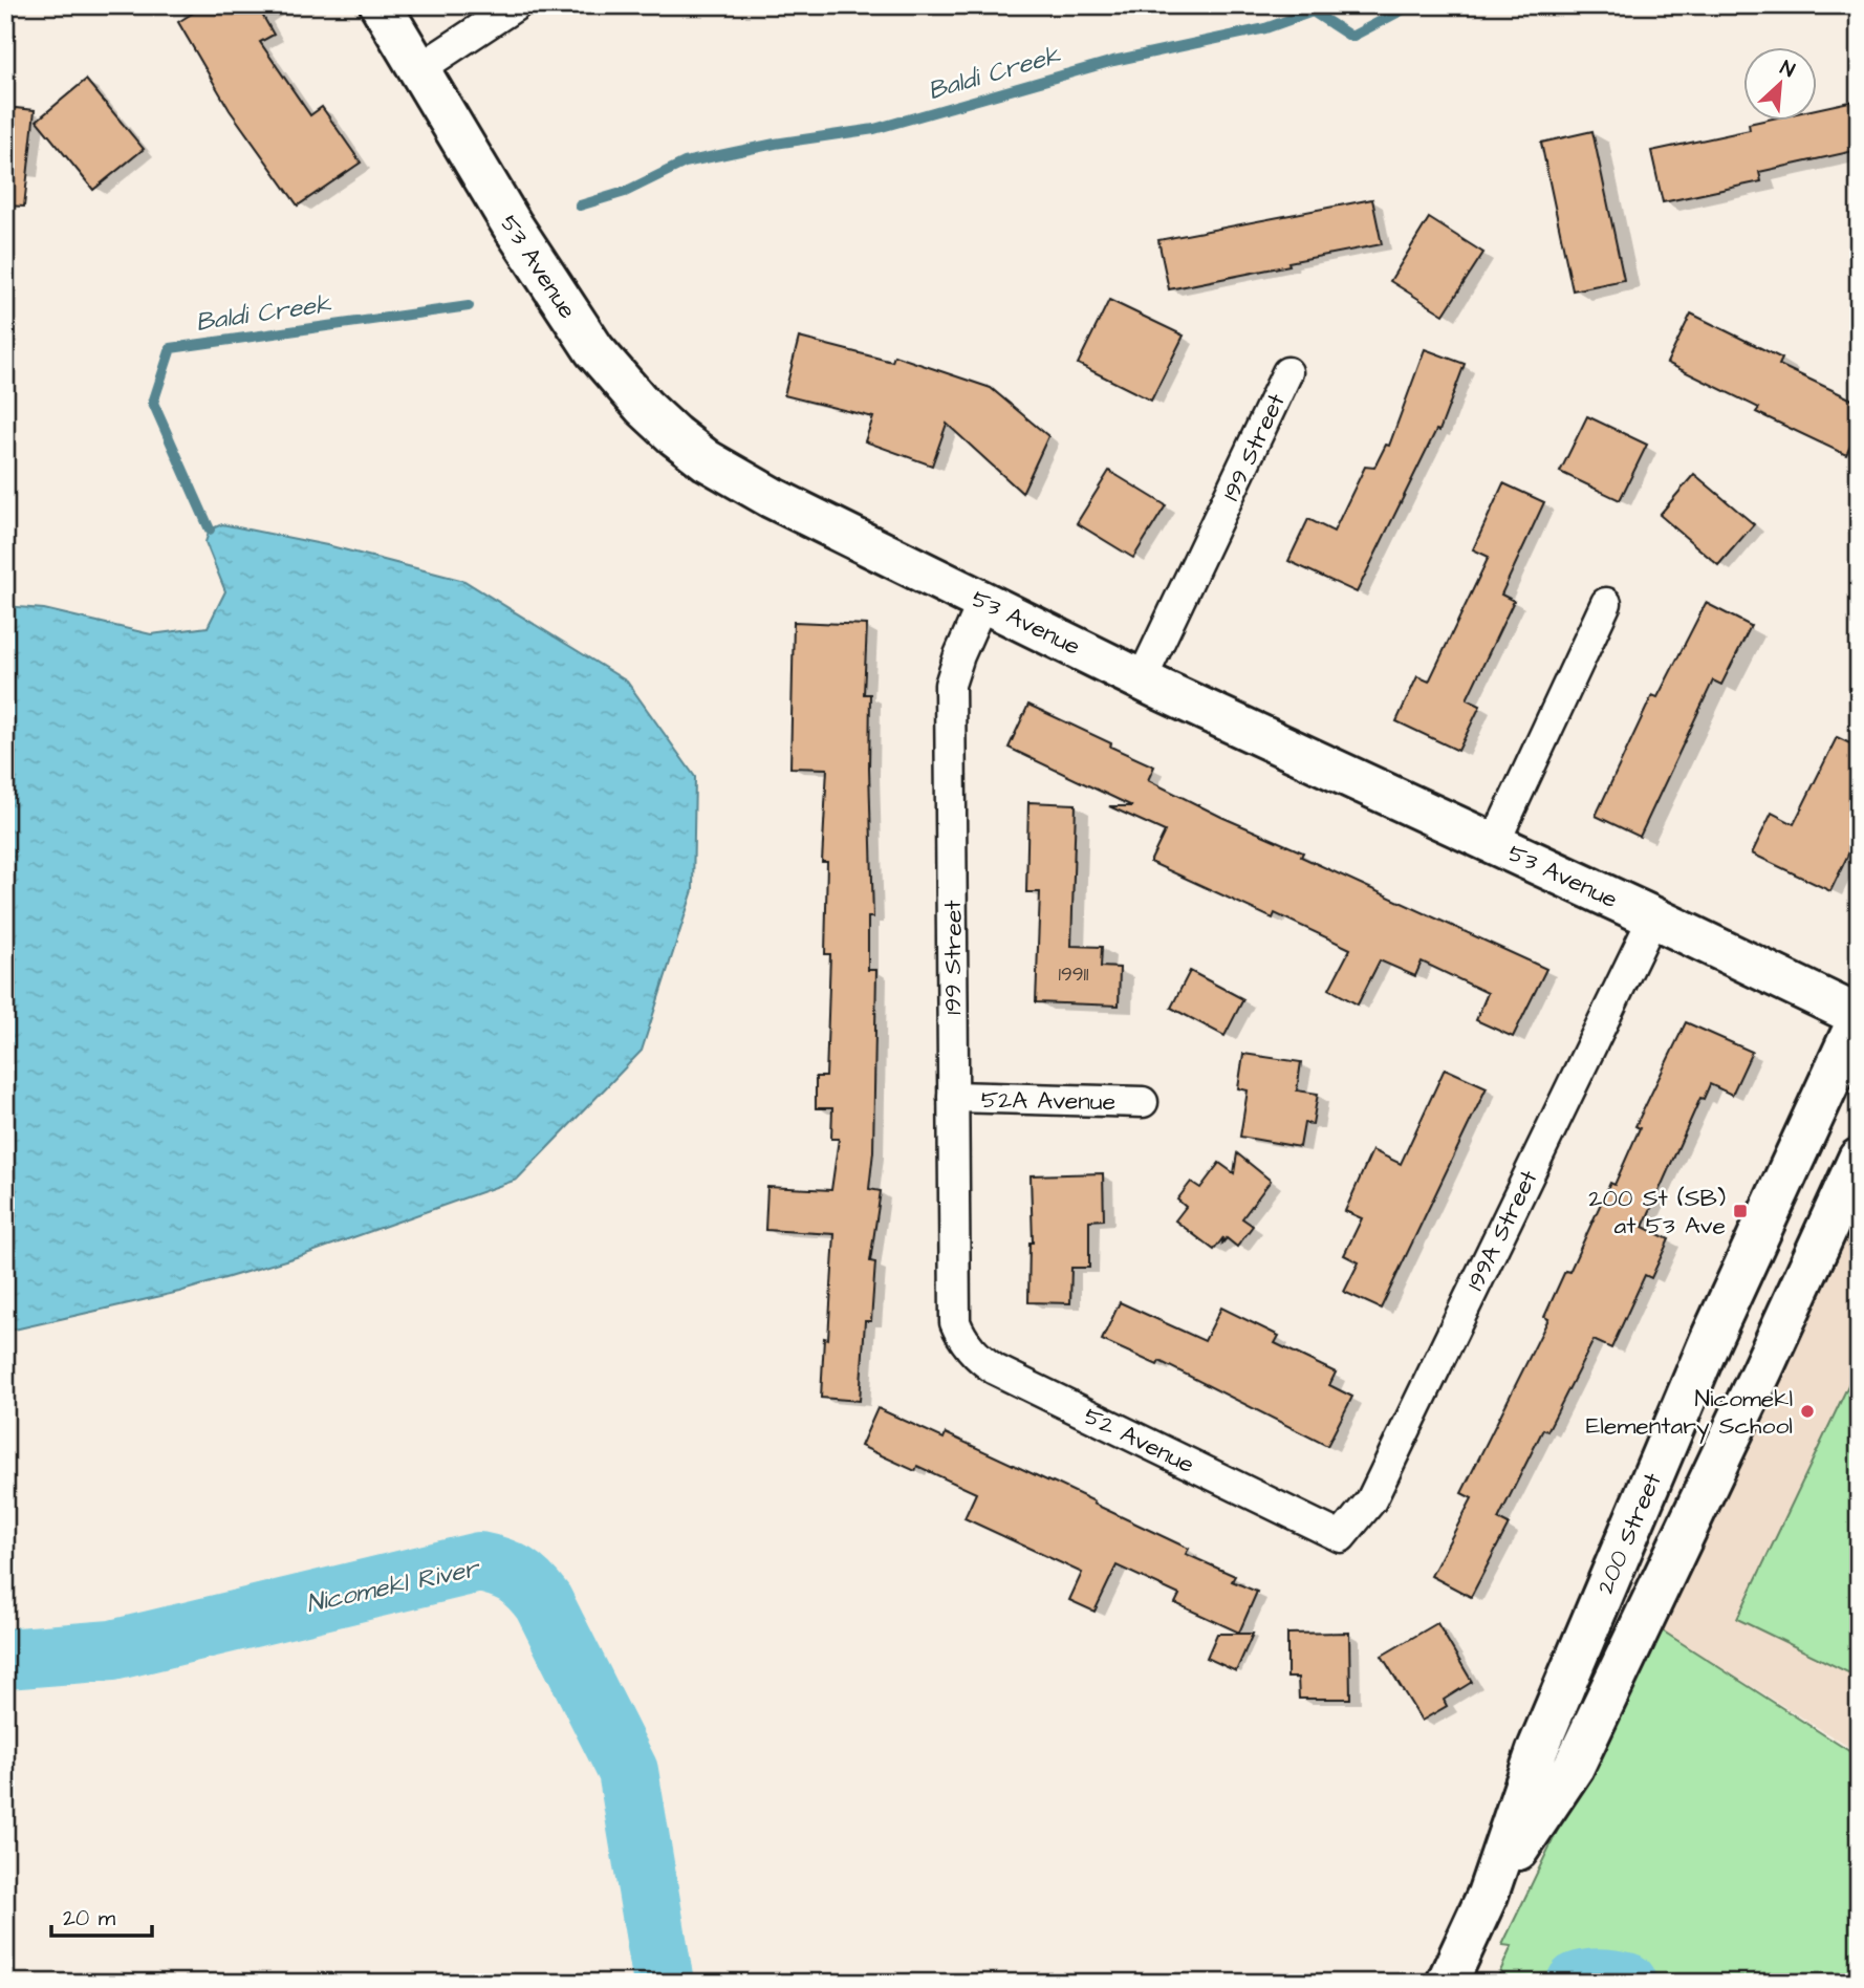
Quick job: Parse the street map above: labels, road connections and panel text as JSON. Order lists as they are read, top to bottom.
{
  "streets": {
    "main road": ["53 Avenue", "200 Street"],
    "street": [
      "199 Street",
      "52A Avenue",
      "199A Street",
      "52 Avenue"
    ]
  },
  "crossings": [
    ["53 Avenue", "199 Street"],
    ["53 Avenue", "199A Street"],
    ["53 Avenue", "200 Street"],
    ["199 Street", "52A Avenue"],
    ["199 Street", "52 Avenue"],
    ["199A Street", "52 Avenue"]
  ],
  "water": ["Baldi Creek", "Nicomekl River"],
  "places": {
    "transit": ["200 St (SB) at 53 Ave"],
    "other": ["Nicomekl Elementary School"]
  },
  "house_numbers": ["19911"],
  "scale_bar": "20 m",
  "north": "top right"
}
